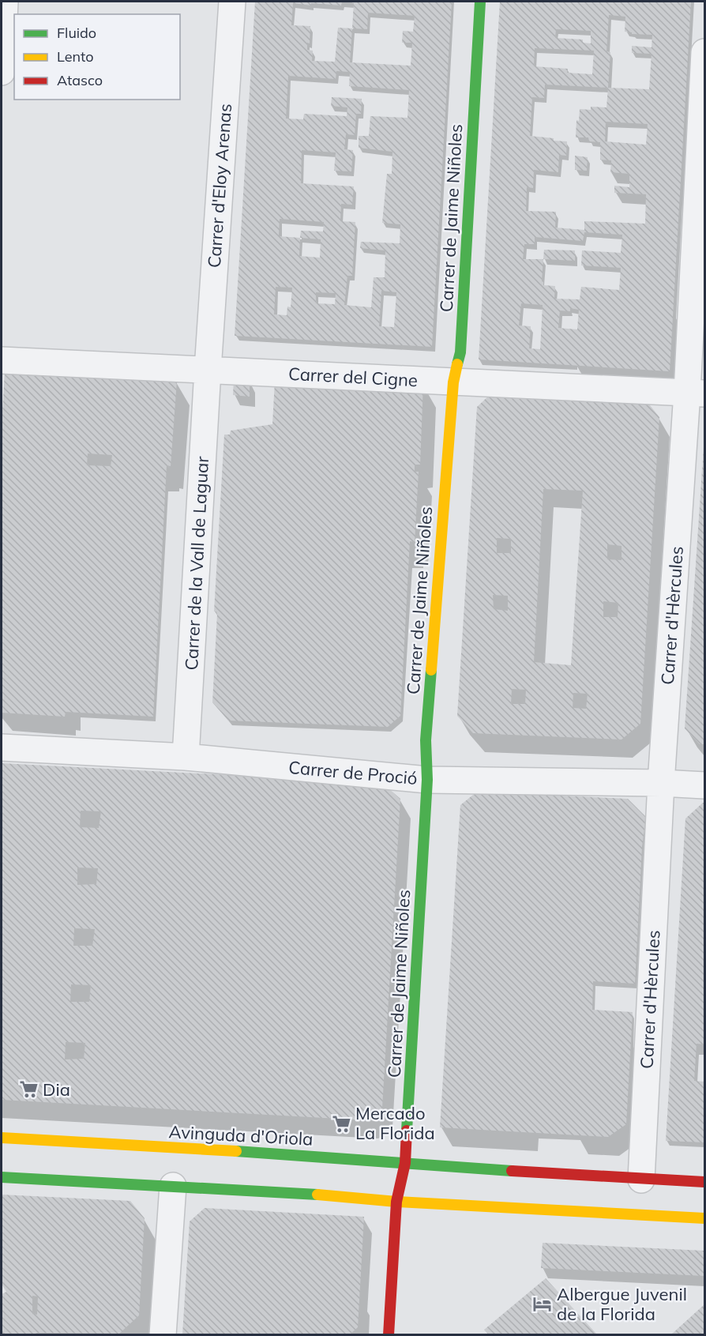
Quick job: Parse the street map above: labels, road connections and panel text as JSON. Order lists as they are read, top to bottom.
{
  "streets": {
    "main road": ["Carrer de Jaime Niñoles", "Avinguda d'Oriola"],
    "street": [
      "Carrer d'Eloy Arenas",
      "Carrer del Cigne",
      "Carrer de la Vall de Laguar",
      "Carrer d'Hèrcules",
      "Carrer de Proció"
    ]
  },
  "crossings": [
    ["Carrer d'Eloy Arenas", "Carrer del Cigne"],
    ["Carrer d'Eloy Arenas", "Carrer de la Vall de Laguar"],
    ["Carrer de Jaime Niñoles", "Carrer del Cigne"],
    ["Carrer de Jaime Niñoles", "Carrer de Proció"],
    ["Carrer de Jaime Niñoles", "Avinguda d'Oriola"],
    ["Carrer del Cigne", "Carrer de la Vall de Laguar"],
    ["Carrer del Cigne", "Carrer d'Hèrcules"],
    ["Carrer de la Vall de Laguar", "Carrer de Proció"],
    ["Carrer d'Hèrcules", "Carrer de Proció"],
    ["Carrer d'Hèrcules", "Avinguda d'Oriola"]
  ],
  "places": {
    "supermarket": ["Dia", "Mercado La Florida"],
    "hotel": ["Albergue Juvenil de la Florida"]
  },
  "legend": ["Fluido", "Lento", "Atasco"]
}
